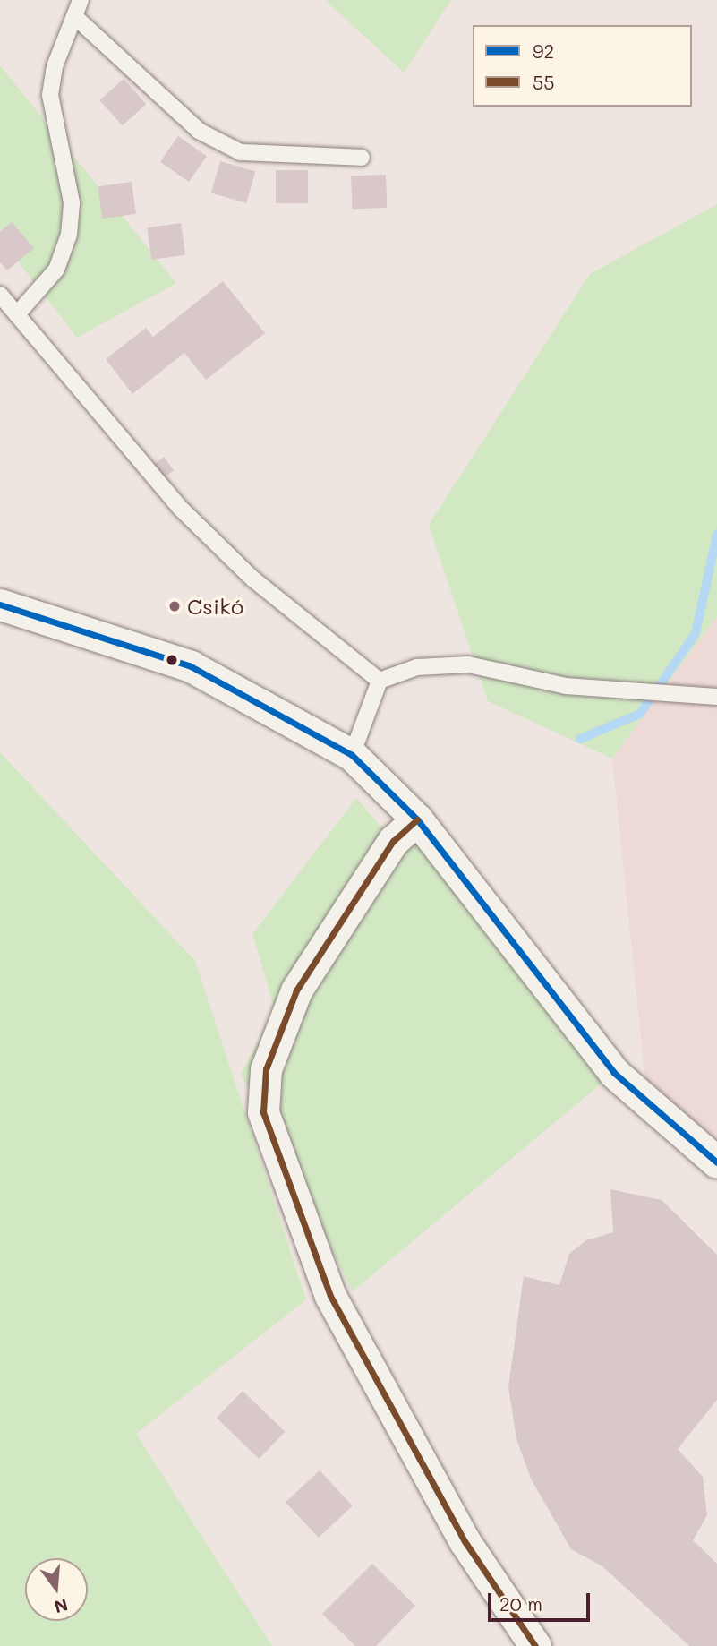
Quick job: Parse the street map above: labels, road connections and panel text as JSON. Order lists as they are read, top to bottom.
{
  "places": ["Csikó"],
  "lines": ["transit line 92", "transit line 55"],
  "legend": ["92", "55"],
  "scale_bar": "20 m",
  "north": "bottom"
}
